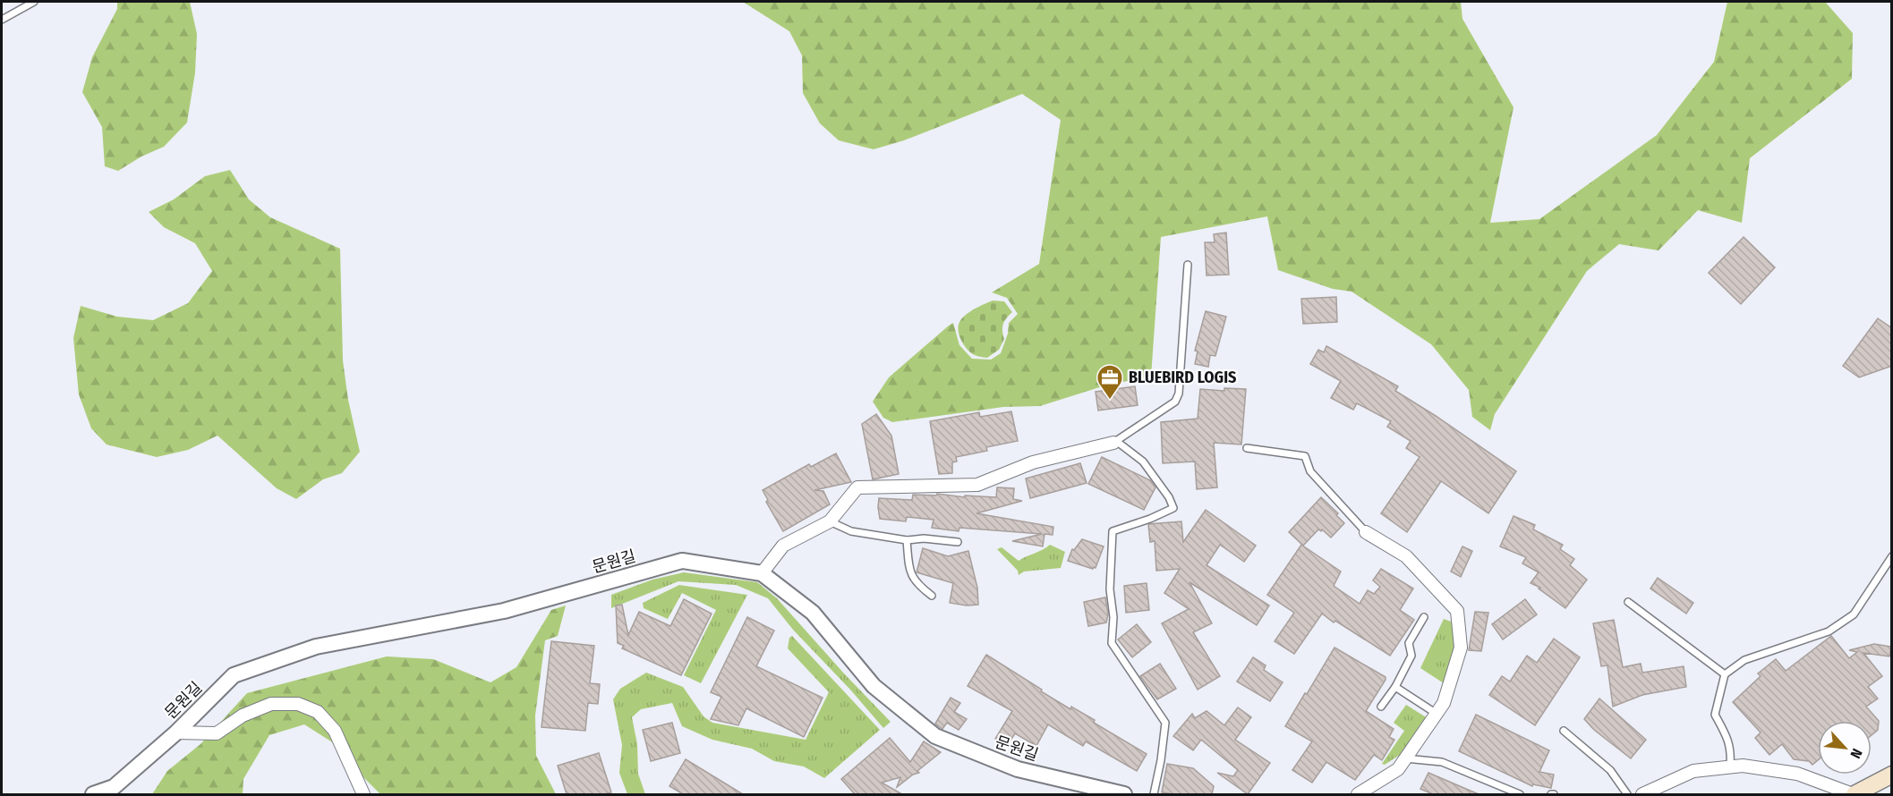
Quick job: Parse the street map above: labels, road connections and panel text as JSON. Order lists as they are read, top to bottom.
{
  "streets": {
    "street": ["문원길"]
  },
  "places": {
    "office": ["BLUEBIRD LOGIS"]
  },
  "north": "bottom right"
}
